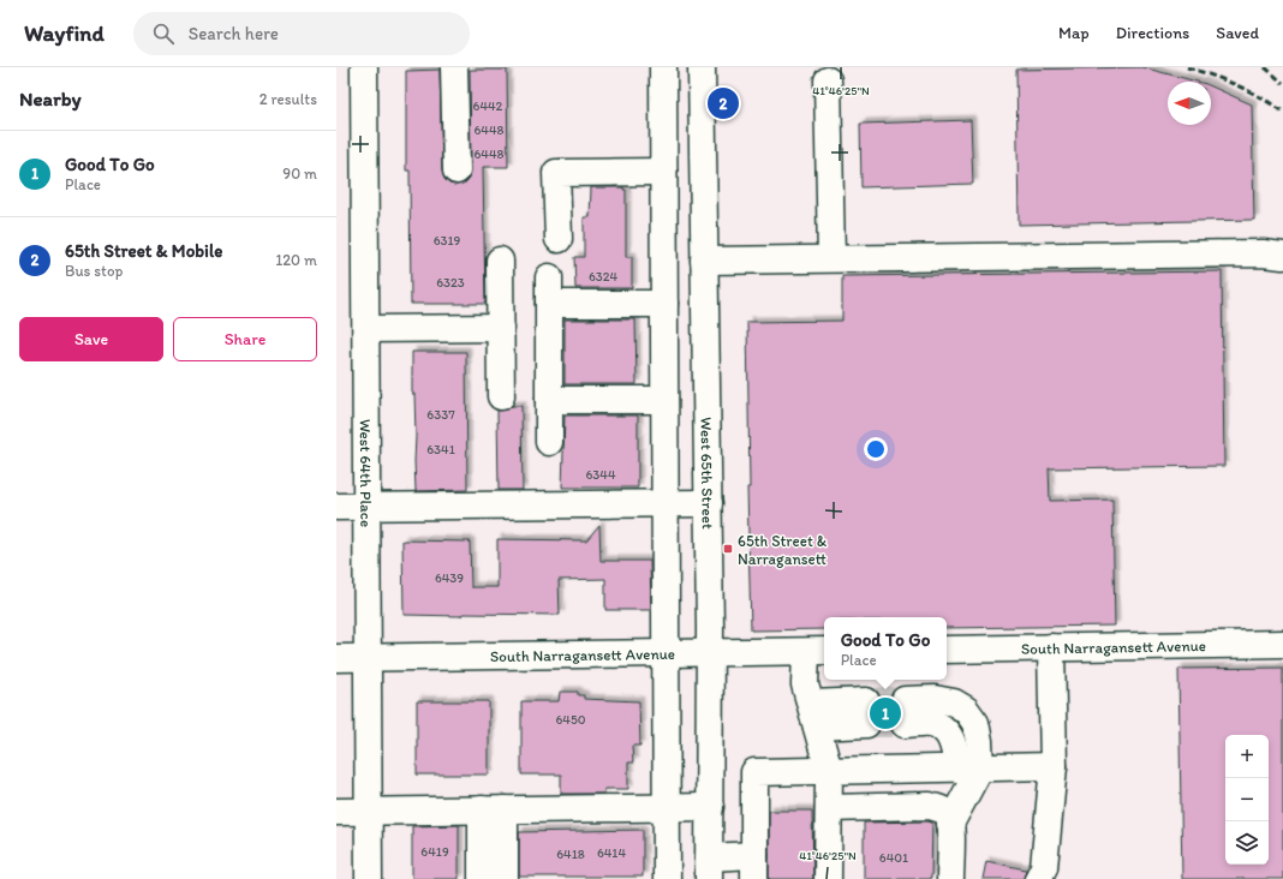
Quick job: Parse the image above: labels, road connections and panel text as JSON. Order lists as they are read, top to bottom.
{
  "streets": {
    "street": ["West 64th Place", "West 65th Street", "South Narragansett Avenue"]
  },
  "crossings": [
    ["West 64th Place", "South Narragansett Avenue"],
    ["West 65th Street", "South Narragansett Avenue"]
  ],
  "places": {
    "transit": ["65th Street & Narragansett"]
  },
  "house_numbers": [
    "6442",
    "6448",
    "6448",
    "6319",
    "6324",
    "6323",
    "6337",
    "6341",
    "6344",
    "6439",
    "6450",
    "6419",
    "6414",
    "6418",
    "6401"
  ],
  "north": "left",
  "page": {
    "header": "Wayfind",
    "search": "Search here",
    "nav": ["Map", "Directions", "Saved"],
    "heading": ["Nearby", "2 results"],
    "pins": ["2", "1"],
    "list": [
      {
        "mark": "1",
        "name": "Good To Go",
        "note": "Place",
        "value": "90 m"
      },
      {
        "mark": "2",
        "name": "65th Street & Mobile",
        "note": "Bus stop",
        "value": "120 m"
      }
    ],
    "buttons": ["Save", "Share"],
    "popup": ["Good To Go", "Place"],
    "map_buttons": ["+", "−"]
  },
  "coordinates": ["41°46'25\"N"]
}
